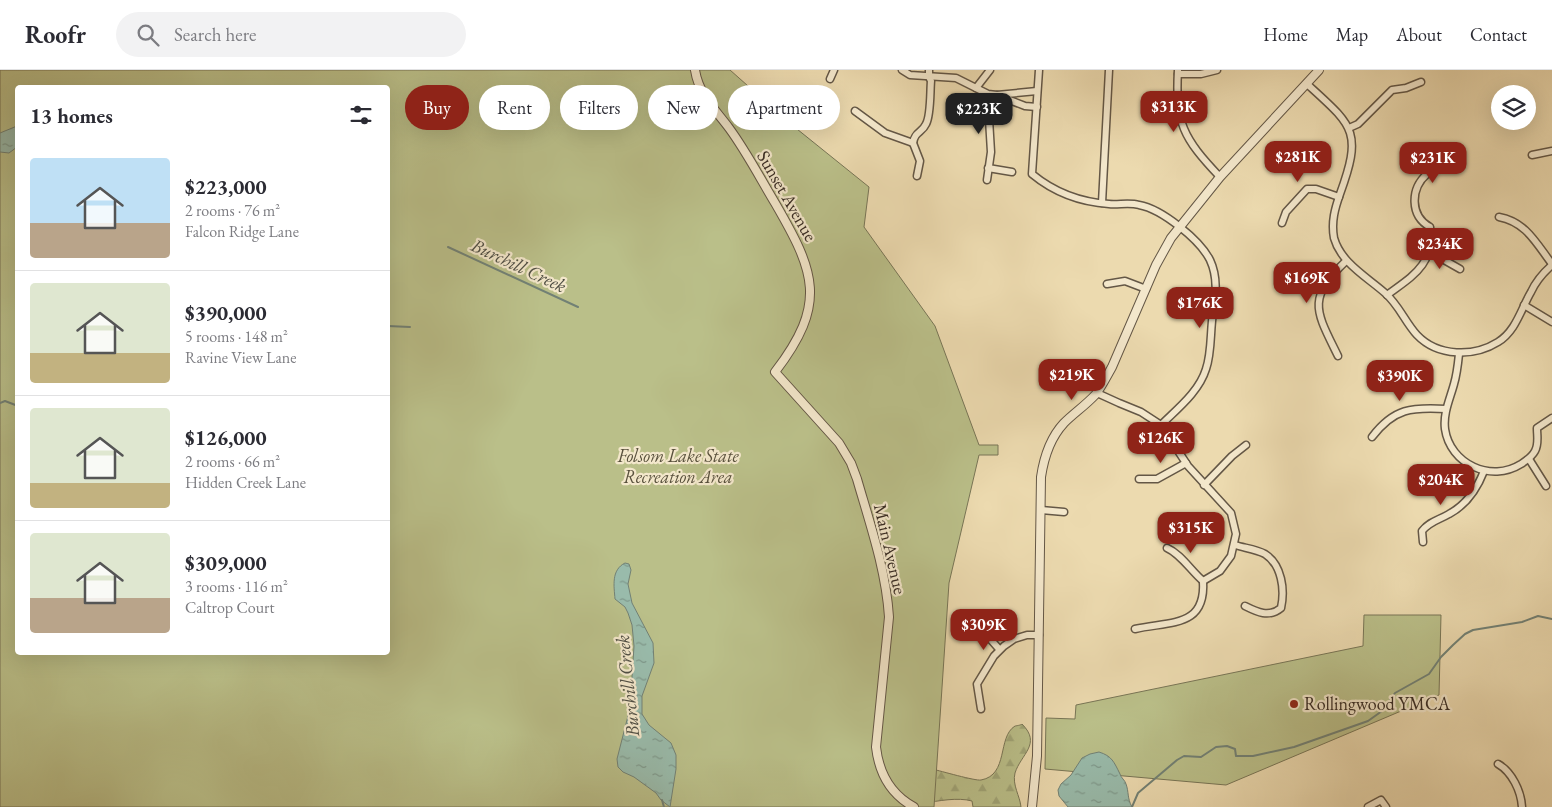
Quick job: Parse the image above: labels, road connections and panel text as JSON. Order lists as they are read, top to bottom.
{
  "streets": {
    "street": ["Sunset Avenue", "Main Avenue"]
  },
  "crossings": [
    ["Sunset Avenue", "Main Avenue"]
  ],
  "water": ["Burchill Creek"],
  "parks": ["Folsom Lake State Recreation Area"],
  "places": ["Rollingwood YMCA"],
  "page": {
    "header": "Roofr",
    "search": "Search here",
    "nav": [
      "Home",
      "Map",
      "About",
      "Contact"
    ],
    "chip": [
      "Buy",
      "Rent",
      "Filters",
      "New",
      "Apartment"
    ],
    "heading": "13 homes",
    "price": [
      "$313K",
      "$223K",
      "$281K",
      "$231K",
      "$234K",
      "$169K",
      "$176K",
      "$219K",
      "$390K",
      "$126K",
      "$204K",
      "$315K",
      "$309K"
    ],
    "list": [
      {
        "name": "$223,000",
        "note": "2 rooms · 76 m² · Falcon Ridge Lane"
      },
      {
        "name": "$390,000",
        "note": "5 rooms · 148 m² · Ravine View Lane"
      },
      {
        "name": "$126,000",
        "note": "2 rooms · 66 m² · Hidden Creek Lane"
      },
      {
        "name": "$309,000",
        "note": "3 rooms · 116 m² · Caltrop Court"
      }
    ]
  }
}
